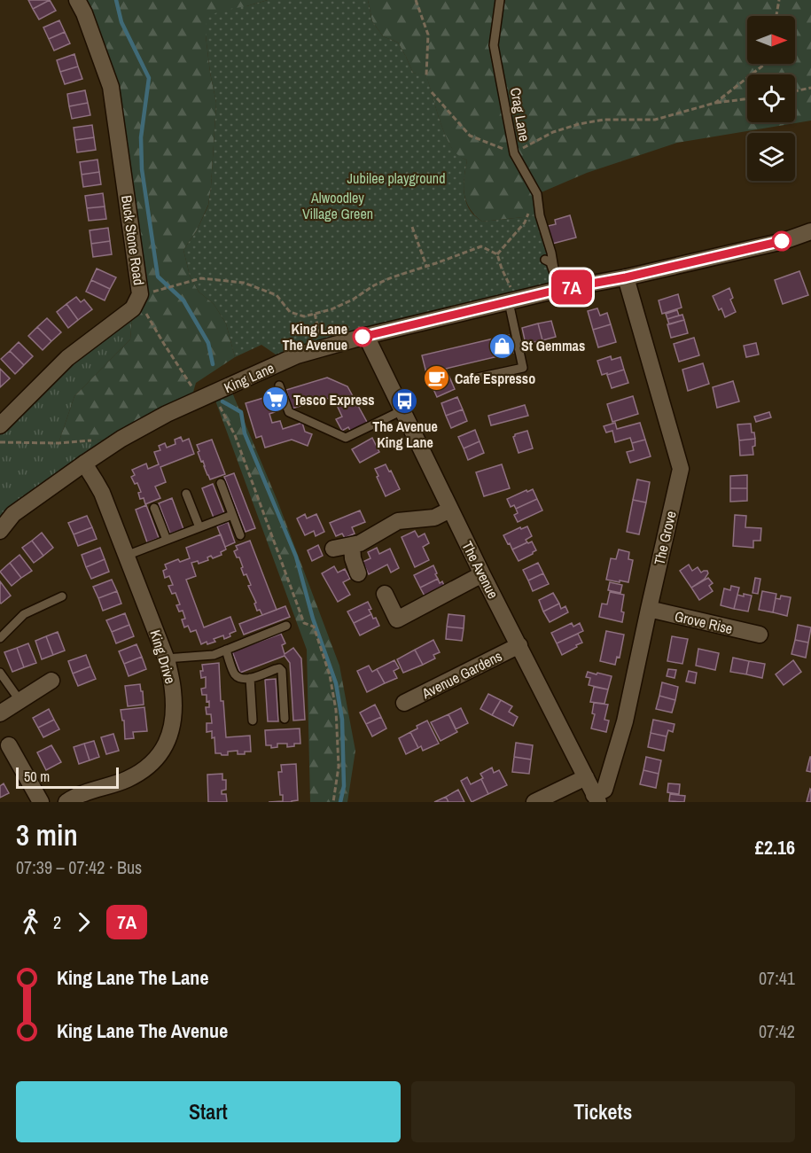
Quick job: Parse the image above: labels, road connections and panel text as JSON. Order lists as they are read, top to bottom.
{
  "streets": {
    "street": [
      "Buck Stone Road",
      "King Lane",
      "The Grove",
      "The Avenue",
      "Grove Rise",
      "King Drive",
      "Avenue Gardens"
    ],
    "lane": ["Crag Lane"]
  },
  "crossings": [
    ["Crag Lane", "King Lane"],
    ["King Lane", "The Grove"],
    ["King Lane", "The Avenue"],
    ["King Lane", "King Drive"],
    ["The Grove", "The Avenue"],
    ["The Grove", "Grove Rise"],
    ["The Avenue", "Avenue Gardens"]
  ],
  "parks": ["Jubilee playground", "Alwoodley Village Green"],
  "places": {
    "other": ["King Lane The Avenue"],
    "shop": ["St Gemmas"],
    "cafe": ["Cafe Espresso"],
    "supermarket": ["Tesco Express"],
    "bus stop": ["The Avenue King Lane"]
  },
  "lines": ["bus line 7A"],
  "scale_bar": "50 m",
  "north": "right",
  "page": {
    "on_map": "7A",
    "scale": "50 m",
    "heading": ["3 min", "07:39 – 07:42 · Bus", "£2.16"],
    "legs": ["2", "7A"],
    "list": [
      {
        "name": "King Lane The Lane",
        "value": "07:41"
      },
      {
        "name": "King Lane The Avenue",
        "value": "07:42"
      }
    ],
    "buttons": ["Start", "Tickets"]
  }
}
